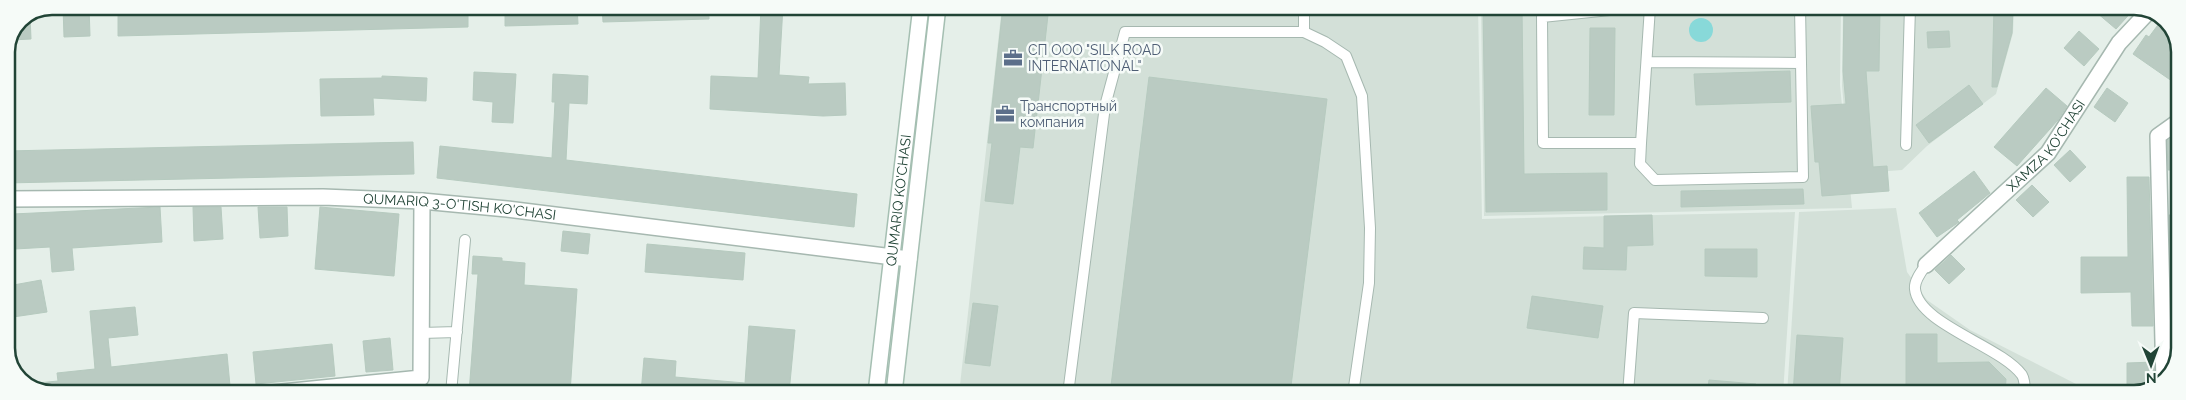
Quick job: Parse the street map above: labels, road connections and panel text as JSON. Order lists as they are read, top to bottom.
{
  "streets": {
    "street": ["XAMZA KO'CHASI", "QUMARIQ KO'CHASI", "QUMARIQ 3-O'TISH KO'CHASI"]
  },
  "crossings": [
    ["QUMARIQ KO'CHASI", "QUMARIQ 3-O'TISH KO'CHASI"]
  ],
  "places": {
    "office": ["СП ООО \"SILK ROAD INTERNATIONAL\"", "Транспортный компания"]
  },
  "north": "bottom"
}
